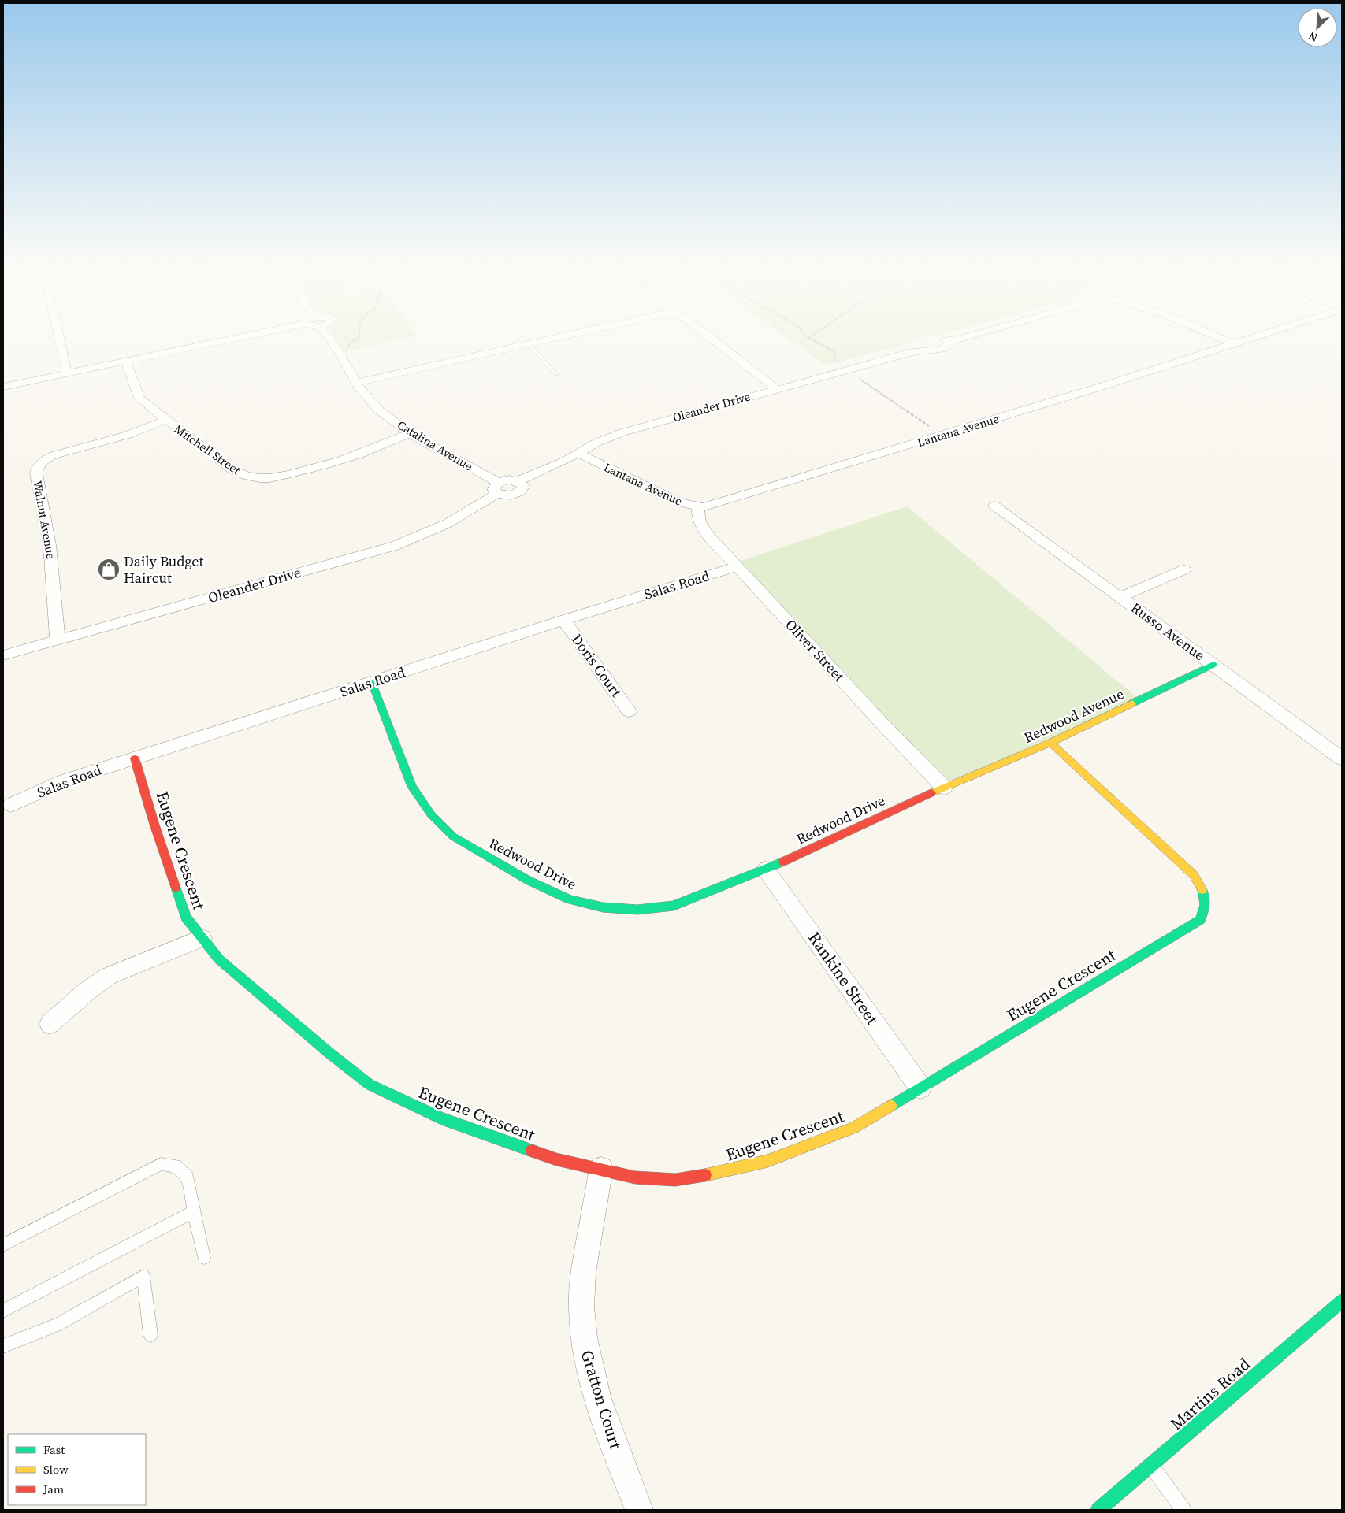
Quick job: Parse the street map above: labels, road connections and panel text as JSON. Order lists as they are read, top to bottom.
{
  "streets": {
    "street": [
      "Oleander Drive",
      "Lantana Avenue",
      "Catalina Avenue",
      "Mitchell Street",
      "Walnut Avenue",
      "Salas Road",
      "Russo Avenue",
      "Oliver Street",
      "Doris Court",
      "Redwood Avenue",
      "Redwood Drive",
      "Eugene Crescent",
      "Rankine Street",
      "Martins Road",
      "Gratton Court"
    ]
  },
  "crossings": [
    ["Oleander Drive", "Lantana Avenue"],
    ["Oleander Drive", "Catalina Avenue"],
    ["Oleander Drive", "Walnut Avenue"],
    ["Lantana Avenue", "Oliver Street"],
    ["Catalina Avenue", "Mitchell Street"],
    ["Mitchell Street", "Walnut Avenue"],
    ["Salas Road", "Oliver Street"],
    ["Salas Road", "Doris Court"],
    ["Salas Road", "Redwood Drive"],
    ["Salas Road", "Eugene Crescent"],
    ["Russo Avenue", "Redwood Avenue"],
    ["Oliver Street", "Redwood Avenue"],
    ["Oliver Street", "Redwood Drive"],
    ["Redwood Avenue", "Redwood Drive"],
    ["Redwood Avenue", "Eugene Crescent"],
    ["Redwood Drive", "Rankine Street"],
    ["Eugene Crescent", "Rankine Street"],
    ["Eugene Crescent", "Gratton Court"]
  ],
  "places": {
    "shop": ["Daily Budget Haircut"]
  },
  "legend": ["Fast", "Slow", "Jam"],
  "north": "bottom left"
}
